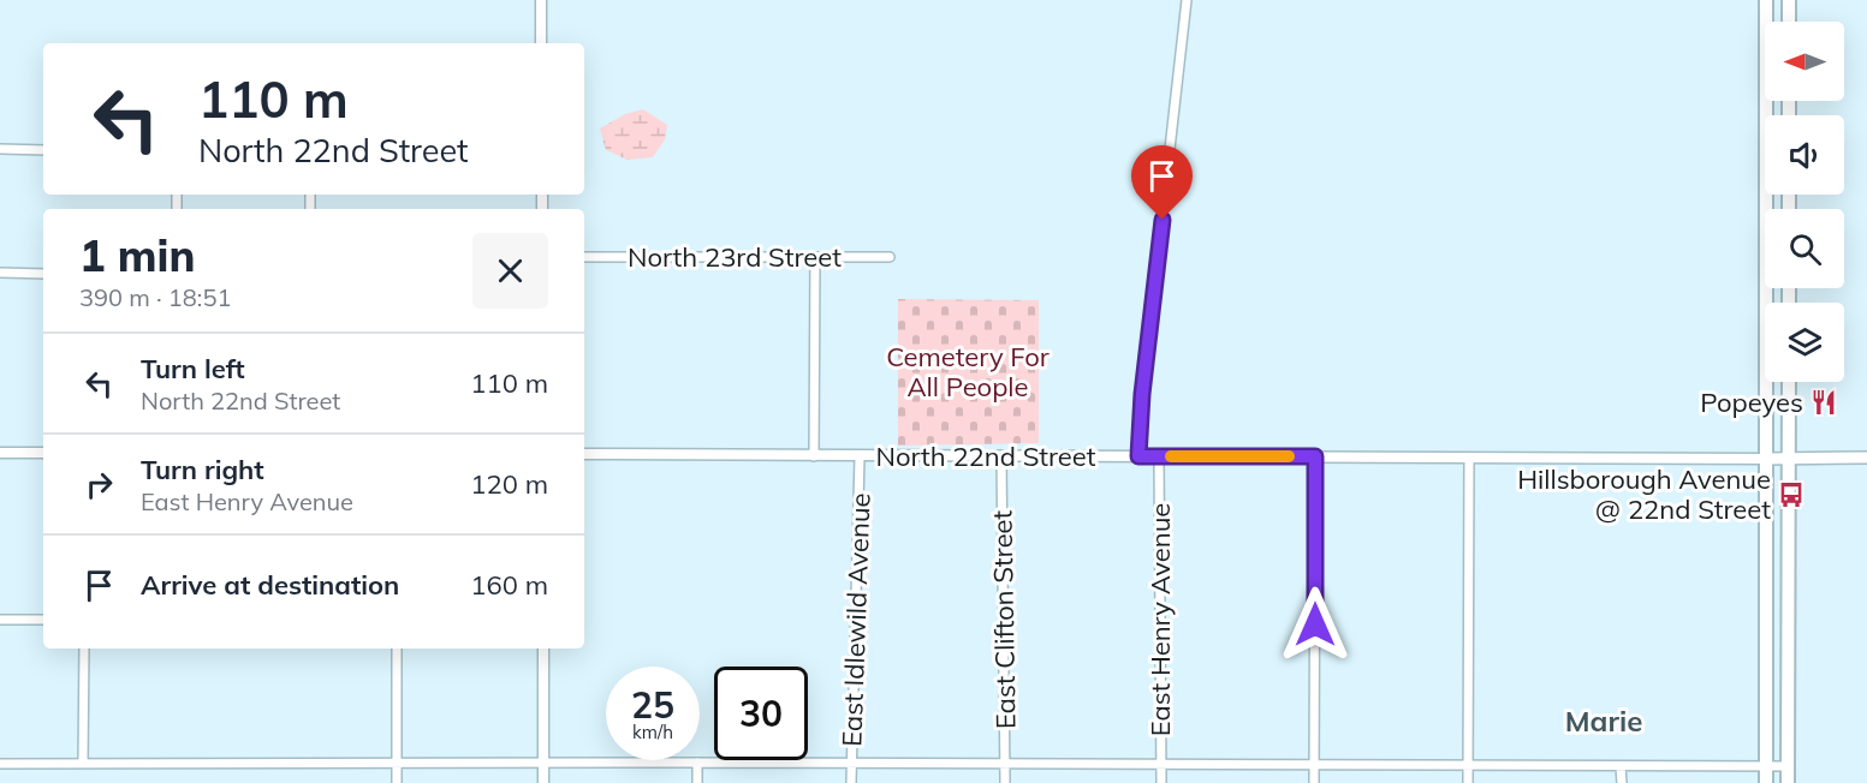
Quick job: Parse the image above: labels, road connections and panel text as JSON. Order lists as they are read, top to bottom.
{
  "streets": {
    "main road": ["North 22nd Street"],
    "street": [
      "North 23rd Street",
      "East Idlewild Avenue",
      "East Clifton Street",
      "East Henry Avenue"
    ]
  },
  "crossings": [
    ["North 22nd Street", "East Idlewild Avenue"],
    ["North 22nd Street", "East Clifton Street"],
    ["North 22nd Street", "East Henry Avenue"]
  ],
  "districts": ["Marie"],
  "parks": ["Cemetery For All People"],
  "places": {
    "restaurant": ["Popeyes"],
    "bus stop": ["Hillsborough Avenue @ 22nd Street"]
  },
  "north": "left",
  "page": {
    "turn": ["110 m", "North 22nd Street"],
    "heading": ["1 min", "390 m · 18:51"],
    "list": [
      {
        "name": "Turn left",
        "note": "North 22nd Street",
        "value": "110 m"
      },
      {
        "name": "Turn right",
        "note": "East Henry Avenue",
        "value": "120 m"
      },
      {
        "name": "Arrive at destination",
        "value": "160 m"
      }
    ],
    "speed": "25 km/h",
    "limit": "30"
  }
}
